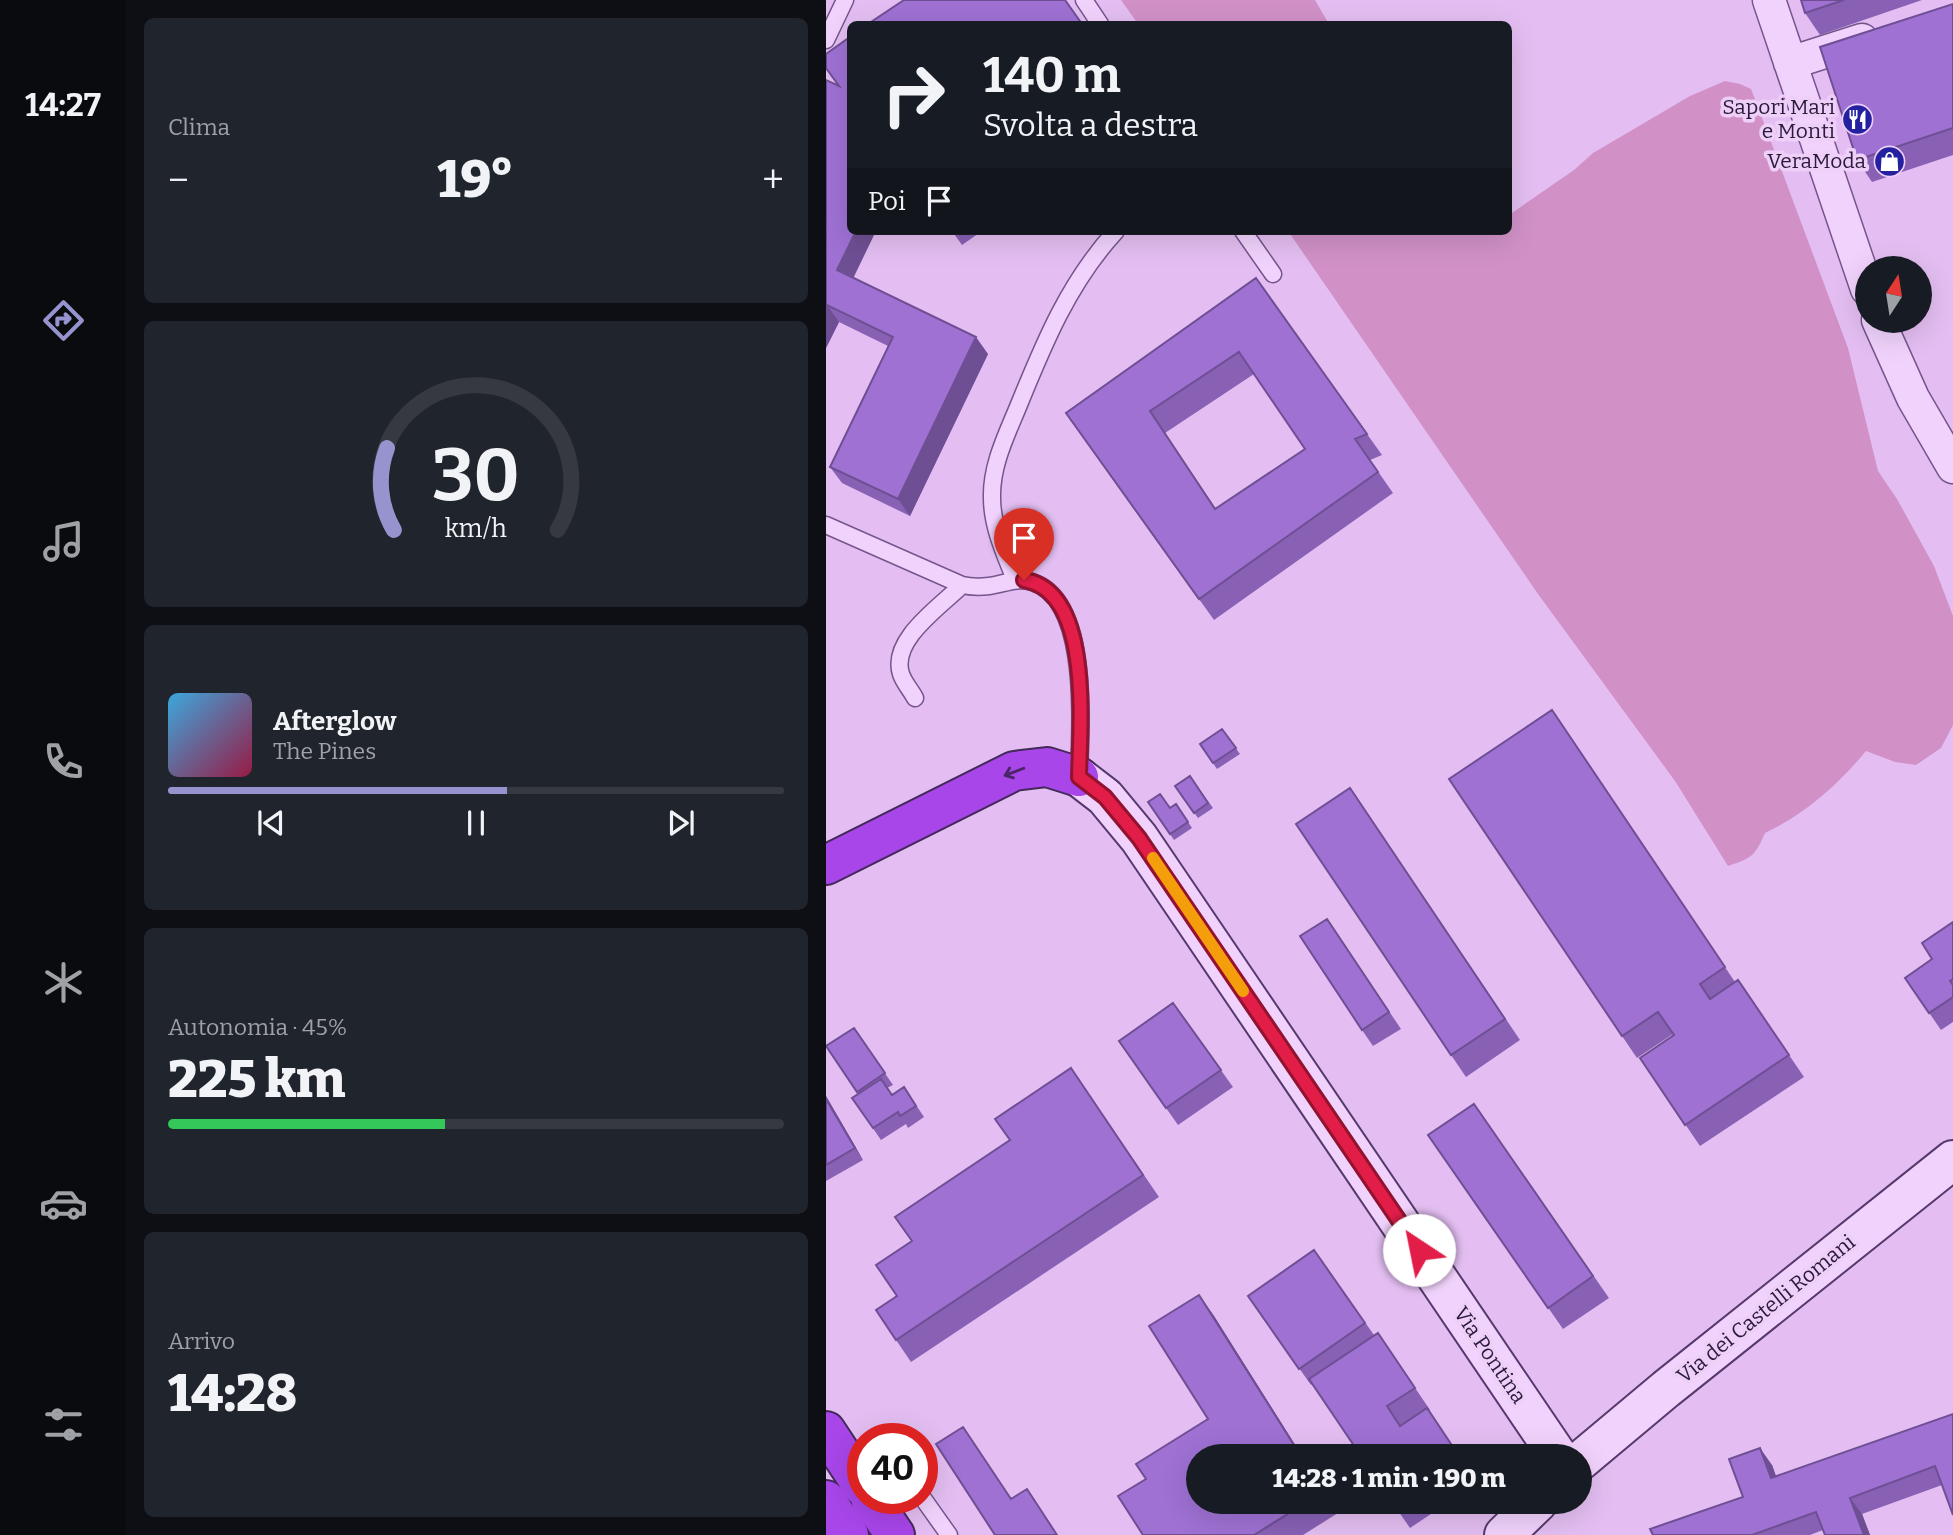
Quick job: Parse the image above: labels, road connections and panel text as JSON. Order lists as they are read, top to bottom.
{
  "streets": {
    "street": ["Via dei Castelli Romani", "Via Pontina"]
  },
  "places": {
    "restaurant": ["Sapori Mari e Monti"],
    "shop": ["VeraModa"]
  },
  "north": "top",
  "page": {
    "tabs": "14:27",
    "tile": [
      "Clima",
      ["Autonomia · 45%", "225 km"],
      ["Arrivo", "14:28"]
    ],
    "turn": ["140 m", "Svolta a destra"],
    "heat": ["−", "19°", "+"],
    "then": "Poi",
    "song": ["Afterglow", "The Pines"],
    "limit": "40",
    "trip": "14:28 · 1 min · 190 m",
    "gauge": ["30", "km/h"]
  }
}
